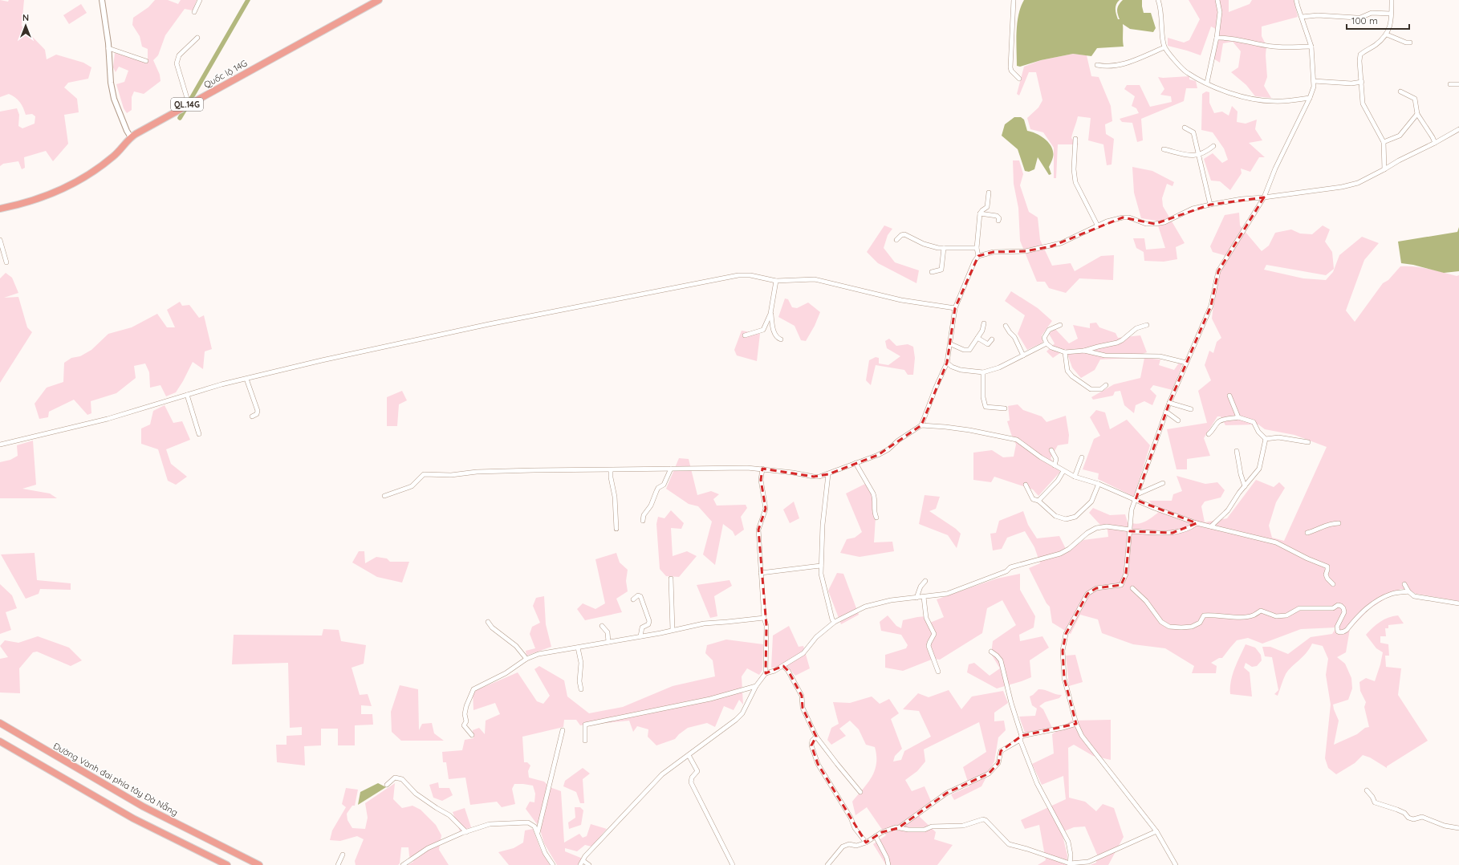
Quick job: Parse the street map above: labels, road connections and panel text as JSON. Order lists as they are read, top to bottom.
{
  "streets": {
    "main road": ["Quốc lộ 14G", "QL.14G", "Đường Vành đai phía tây Đà Nẵng"]
  },
  "scale_bar": "100 m",
  "north": "top"
}
